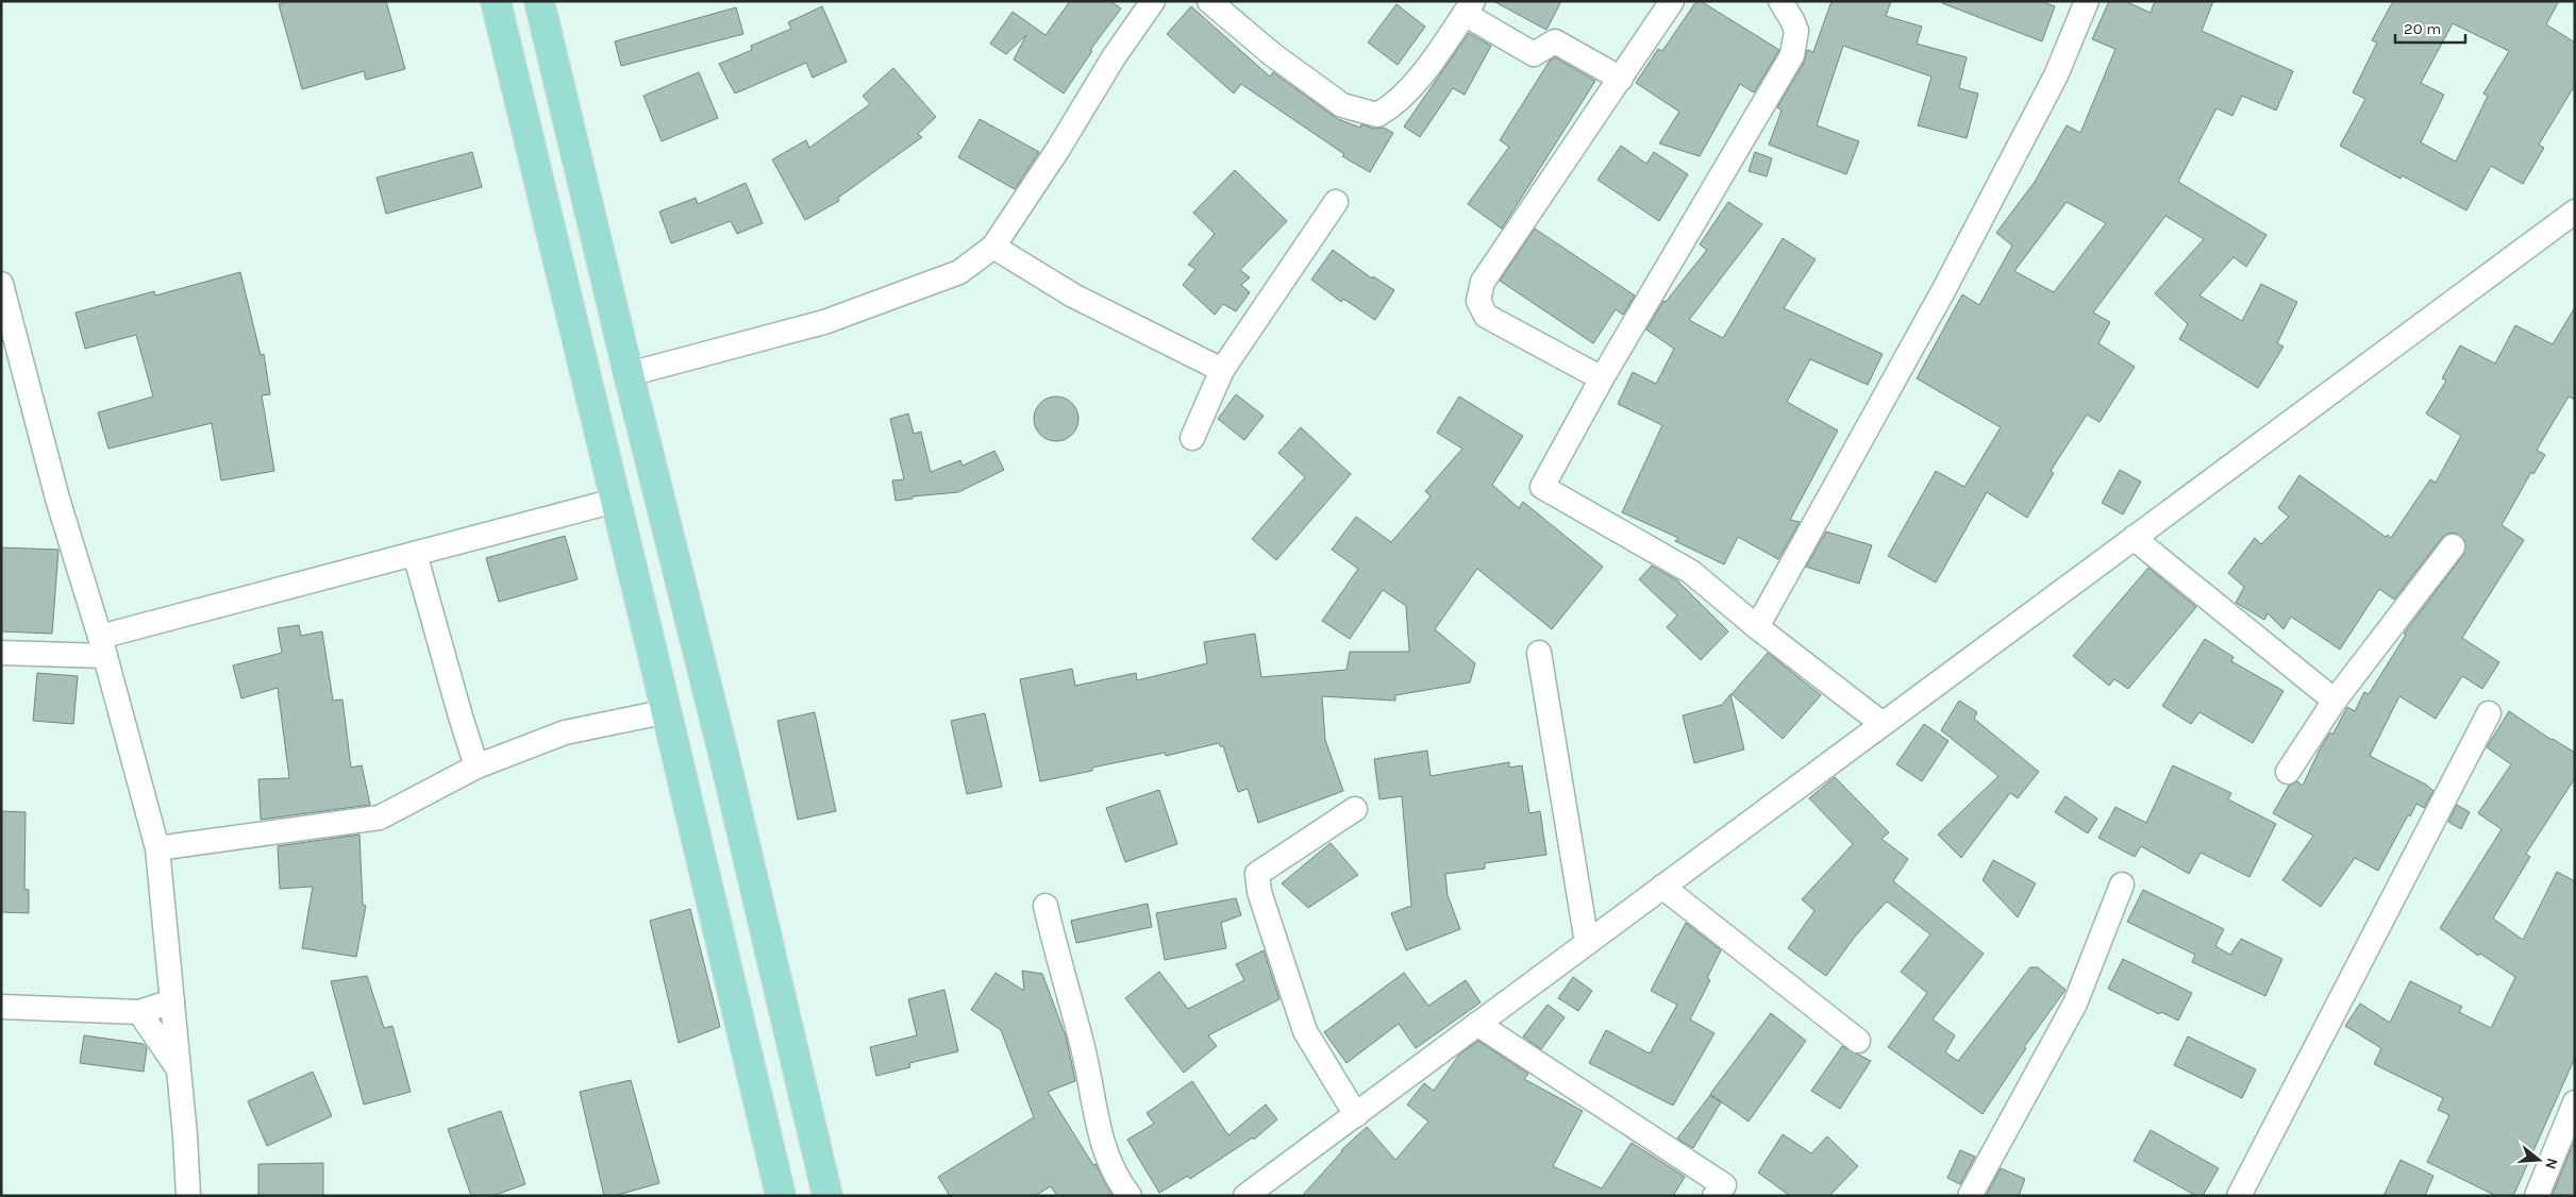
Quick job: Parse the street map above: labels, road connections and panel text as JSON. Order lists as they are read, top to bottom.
{
  "scale_bar": "20 m",
  "north": "right"
}
